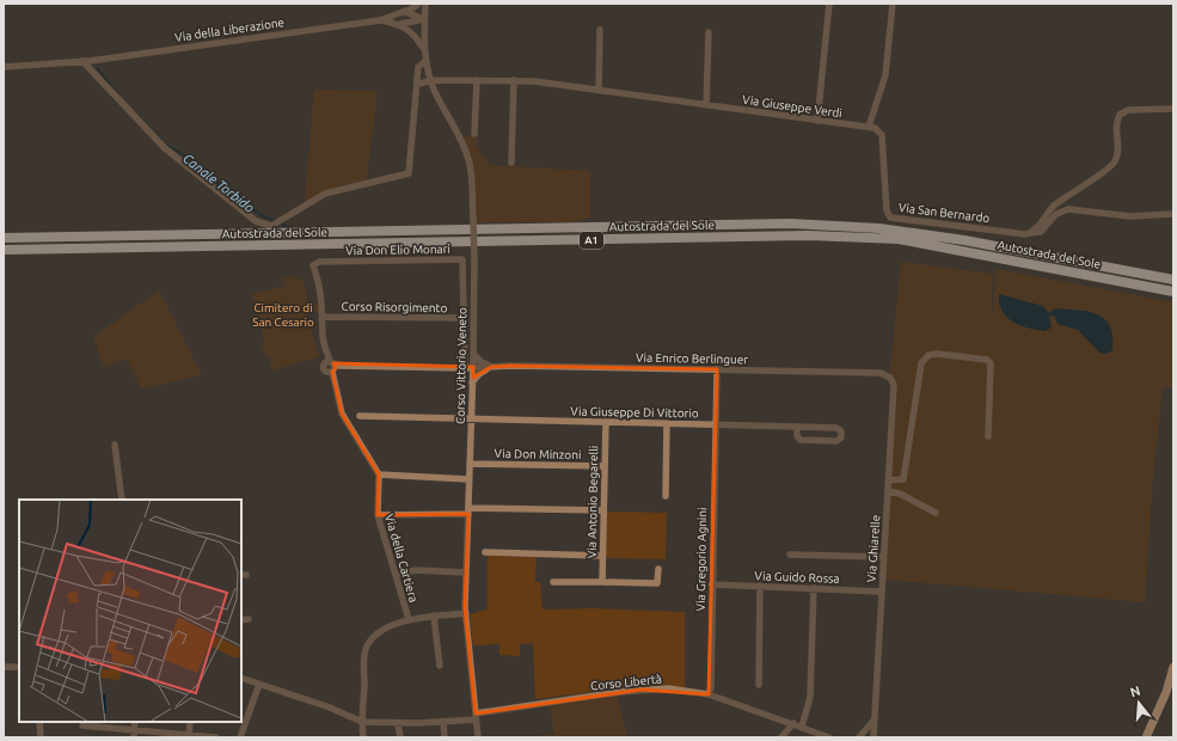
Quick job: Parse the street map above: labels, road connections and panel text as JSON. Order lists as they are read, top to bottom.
{
  "streets": {
    "highway": ["Autostrada del Sole", "A1"],
    "street": [
      "Via della Liberazione",
      "Via Giuseppe Verdi",
      "Via San Bernardo",
      "Via Don Elio Monari",
      "Corso Risorgimento",
      "Via Enrico Berlinguer",
      "Corso Vittorio Veneto",
      "Via Giuseppe Di Vittorio",
      "Via Don Minzoni",
      "Via Antonio Begarelli",
      "Via Ghiarelle",
      "Via della Cartiera",
      "Via Gregorio Agnini",
      "Via Guido Rossa",
      "Corso Libertà"
    ]
  },
  "crossings": [
    ["Via della Liberazione", "Corso Vittorio Veneto"],
    ["Via Giuseppe Verdi", "Via San Bernardo"],
    ["Via Giuseppe Verdi", "Corso Vittorio Veneto"],
    ["Via Don Elio Monari", "Corso Risorgimento"],
    ["Via Don Elio Monari", "Via Enrico Berlinguer"],
    ["Via Enrico Berlinguer", "Corso Vittorio Veneto"],
    ["Via Enrico Berlinguer", "Via Ghiarelle"],
    ["Via Enrico Berlinguer", "Via Gregorio Agnini"],
    ["Corso Vittorio Veneto", "Via Giuseppe Di Vittorio"],
    ["Corso Vittorio Veneto", "Via Don Minzoni"],
    ["Corso Vittorio Veneto", "Corso Libertà"],
    ["Via Giuseppe Di Vittorio", "Via Antonio Begarelli"],
    ["Via Giuseppe Di Vittorio", "Via Gregorio Agnini"],
    ["Via Don Minzoni", "Via Antonio Begarelli"],
    ["Via Ghiarelle", "Via Guido Rossa"],
    ["Via Gregorio Agnini", "Via Guido Rossa"],
    ["Via Gregorio Agnini", "Corso Libertà"]
  ],
  "water": ["Canale Torbido"],
  "parks": ["Cimitero di San Cesario"],
  "north": "top"
}
